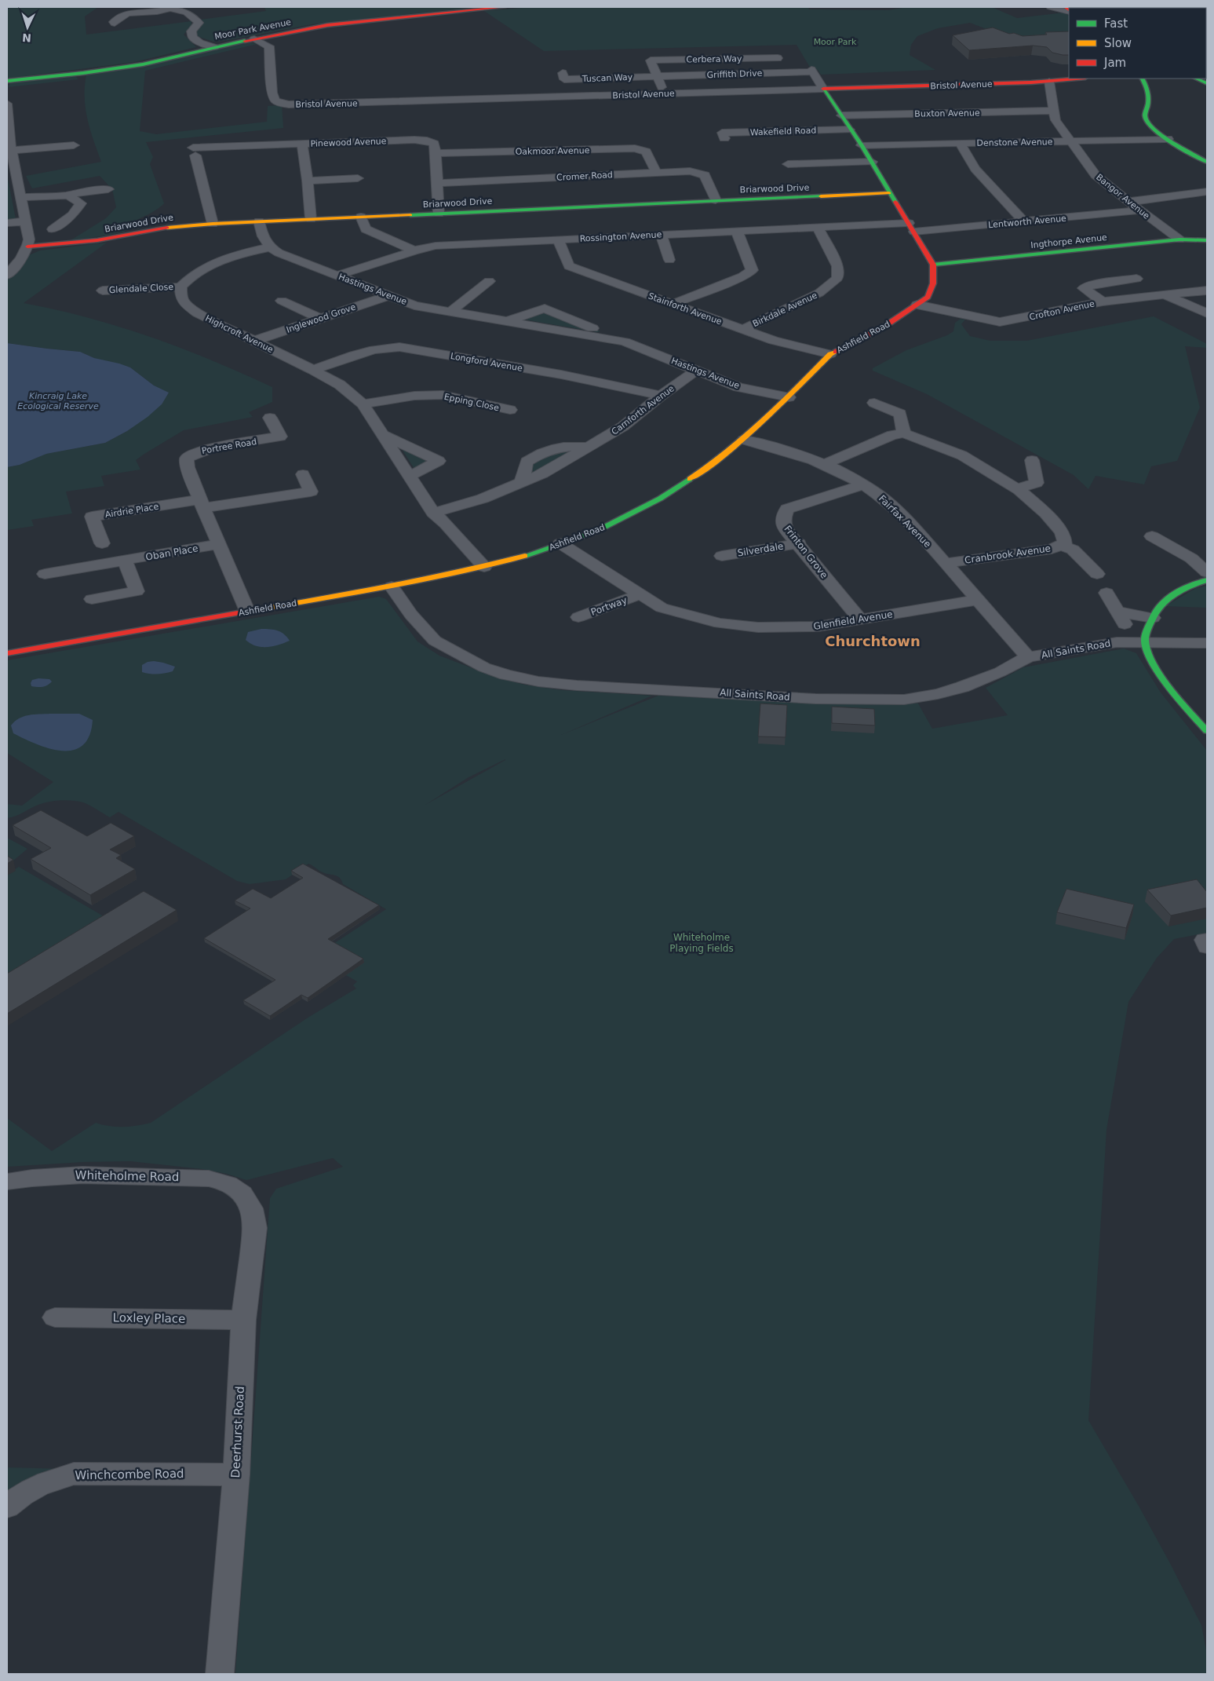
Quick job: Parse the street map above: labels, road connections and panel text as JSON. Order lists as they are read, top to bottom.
{
  "streets": {
    "street": [
      "Moor Park Avenue",
      "Cerbera Way",
      "Griffith Drive",
      "Tuscan Way",
      "Bristol Avenue",
      "Buxton Avenue",
      "Wakefield Road",
      "Pinewood Avenue",
      "Denstone Avenue",
      "Oakmoor Avenue",
      "Cromer Road",
      "Briarwood Drive",
      "Bangor Avenue",
      "Lentworth Avenue",
      "Rossington Avenue",
      "Ingthorpe Avenue",
      "Glendale Close",
      "Hastings Avenue",
      "Stainforth Avenue",
      "Birkdale Avenue",
      "Crofton Avenue",
      "Inglewood Grove",
      "Highcroft Avenue",
      "Ashfield Road",
      "Longford Avenue",
      "Epping Close",
      "Carnforth Avenue",
      "Portree Road",
      "Airdrie Place",
      "Fairfax Avenue",
      "Silverdale",
      "Frinton Grove",
      "Oban Place",
      "Cranbrook Avenue",
      "Portway",
      "Glenfield Avenue",
      "All Saints Road",
      "Whiteholme Road",
      "Loxley Place",
      "Deerhurst Road",
      "Winchcombe Road"
    ]
  },
  "crossings": [
    ["Moor Park Avenue", "Bristol Avenue"],
    ["Cerbera Way", "Griffith Drive"],
    ["Cerbera Way", "Tuscan Way"],
    ["Griffith Drive", "Tuscan Way"],
    ["Griffith Drive", "Ashfield Road"],
    ["Bristol Avenue", "Bangor Avenue"],
    ["Bristol Avenue", "Ashfield Road"],
    ["Buxton Avenue", "Bangor Avenue"],
    ["Buxton Avenue", "Ashfield Road"],
    ["Wakefield Road", "Ashfield Road"],
    ["Pinewood Avenue", "Oakmoor Avenue"],
    ["Pinewood Avenue", "Briarwood Drive"],
    ["Denstone Avenue", "Bangor Avenue"],
    ["Denstone Avenue", "Ashfield Road"],
    ["Oakmoor Avenue", "Cromer Road"],
    ["Cromer Road", "Briarwood Drive"],
    ["Briarwood Drive", "Ashfield Road"],
    ["Bangor Avenue", "Lentworth Avenue"],
    ["Bangor Avenue", "Ingthorpe Avenue"],
    ["Lentworth Avenue", "Rossington Avenue"],
    ["Lentworth Avenue", "Ashfield Road"],
    ["Rossington Avenue", "Hastings Avenue"],
    ["Rossington Avenue", "Stainforth Avenue"],
    ["Rossington Avenue", "Birkdale Avenue"],
    ["Rossington Avenue", "Ashfield Road"],
    ["Ingthorpe Avenue", "Ashfield Road"],
    ["Glendale Close", "Highcroft Avenue"],
    ["Hastings Avenue", "Inglewood Grove"],
    ["Hastings Avenue", "Ashfield Road"],
    ["Hastings Avenue", "Carnforth Avenue"],
    ["Stainforth Avenue", "Birkdale Avenue"],
    ["Stainforth Avenue", "Ashfield Road"],
    ["Crofton Avenue", "Ashfield Road"],
    ["Inglewood Grove", "Highcroft Avenue"],
    ["Highcroft Avenue", "Ashfield Road"],
    ["Highcroft Avenue", "Longford Avenue"],
    ["Highcroft Avenue", "Epping Close"],
    ["Highcroft Avenue", "Carnforth Avenue"],
    ["Ashfield Road", "Portree Road"],
    ["Ashfield Road", "Fairfax Avenue"],
    ["Ashfield Road", "Glenfield Avenue"],
    ["Ashfield Road", "All Saints Road"],
    ["Longford Avenue", "Carnforth Avenue"],
    ["Portree Road", "Airdrie Place"],
    ["Portree Road", "Oban Place"],
    ["Fairfax Avenue", "Frinton Grove"],
    ["Fairfax Avenue", "Cranbrook Avenue"],
    ["Fairfax Avenue", "Glenfield Avenue"],
    ["Fairfax Avenue", "All Saints Road"],
    ["Silverdale", "Frinton Grove"],
    ["Frinton Grove", "Glenfield Avenue"],
    ["Portway", "Glenfield Avenue"],
    ["Whiteholme Road", "Deerhurst Road"],
    ["Loxley Place", "Deerhurst Road"],
    ["Deerhurst Road", "Winchcombe Road"]
  ],
  "districts": ["Churchtown"],
  "water": ["Kincraig Lake Ecological Reserve"],
  "parks": ["Moor Park", "Whiteholme Playing Fields"],
  "legend": ["Fast", "Slow", "Jam"],
  "north": "bottom"
}
